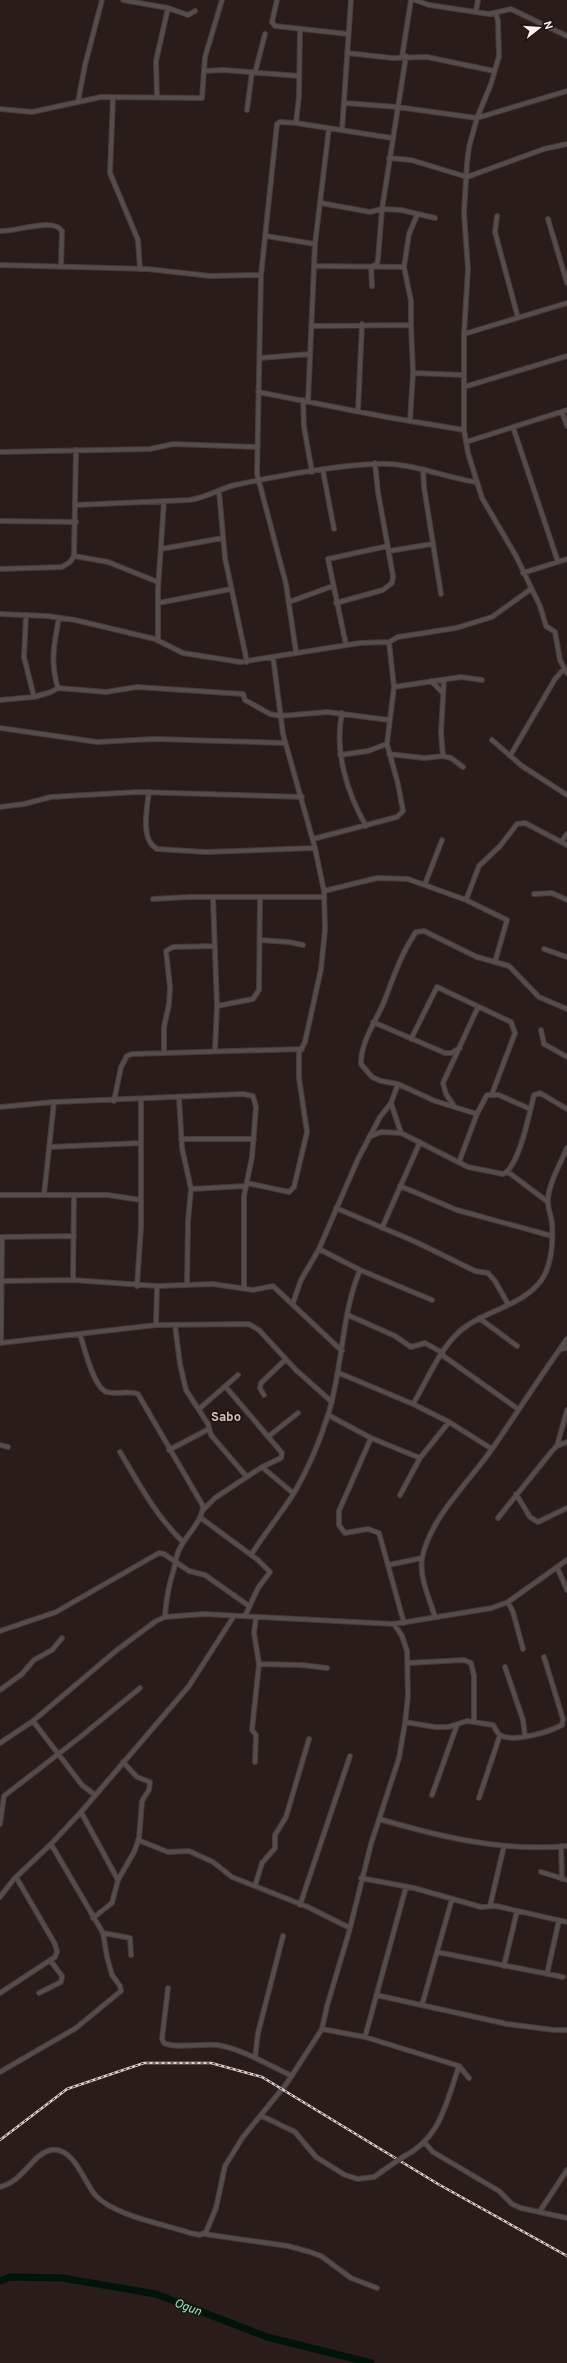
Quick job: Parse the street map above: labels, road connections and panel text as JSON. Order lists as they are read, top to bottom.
{
  "districts": ["Sabo"],
  "water": ["Ogun"],
  "north": "right"
}
